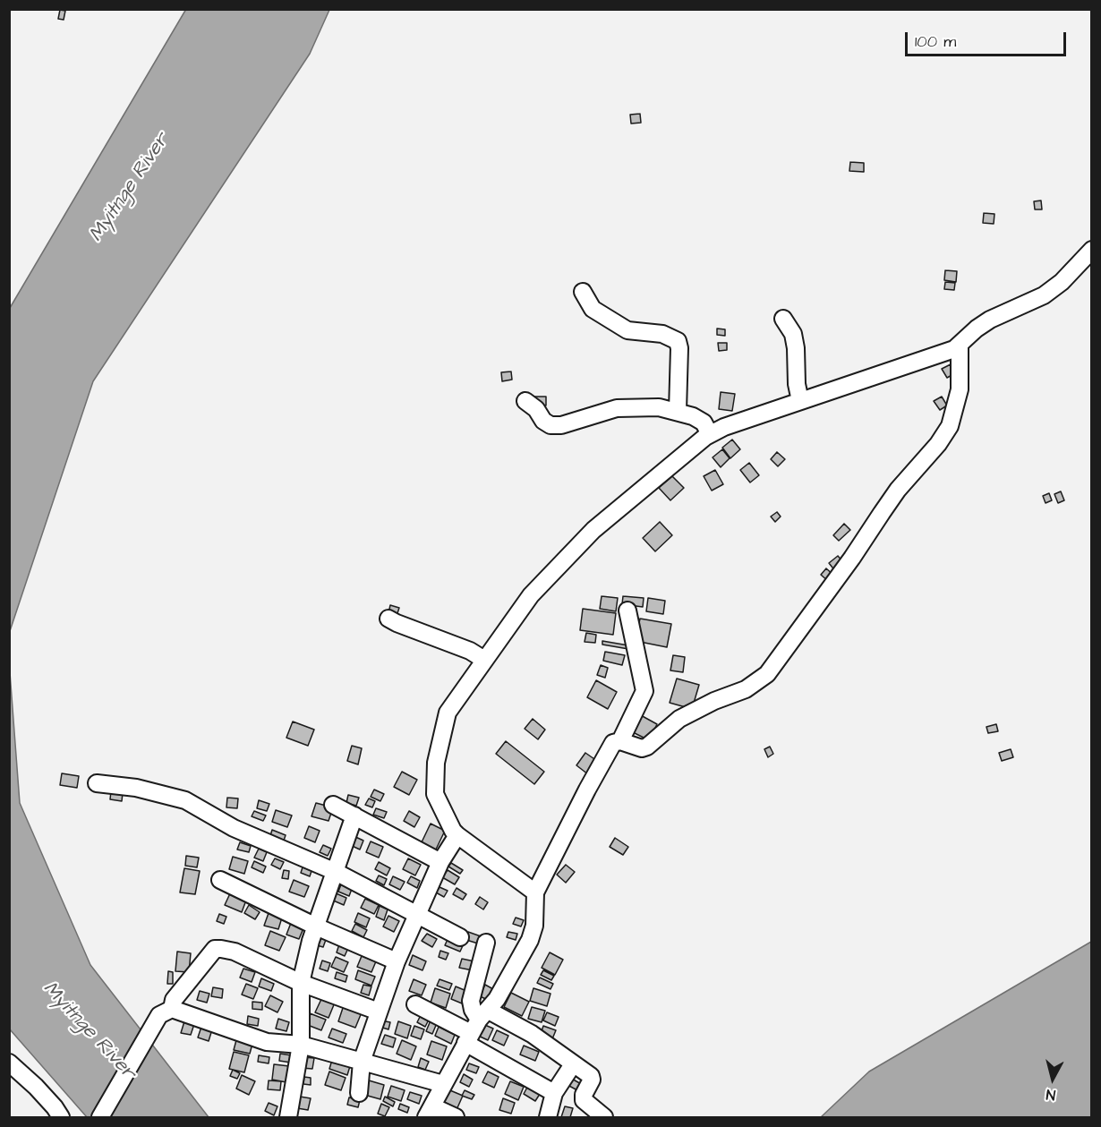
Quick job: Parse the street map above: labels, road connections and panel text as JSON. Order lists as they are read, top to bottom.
{
  "water": ["Myitnge River"],
  "scale_bar": "100 m",
  "north": "bottom"
}
